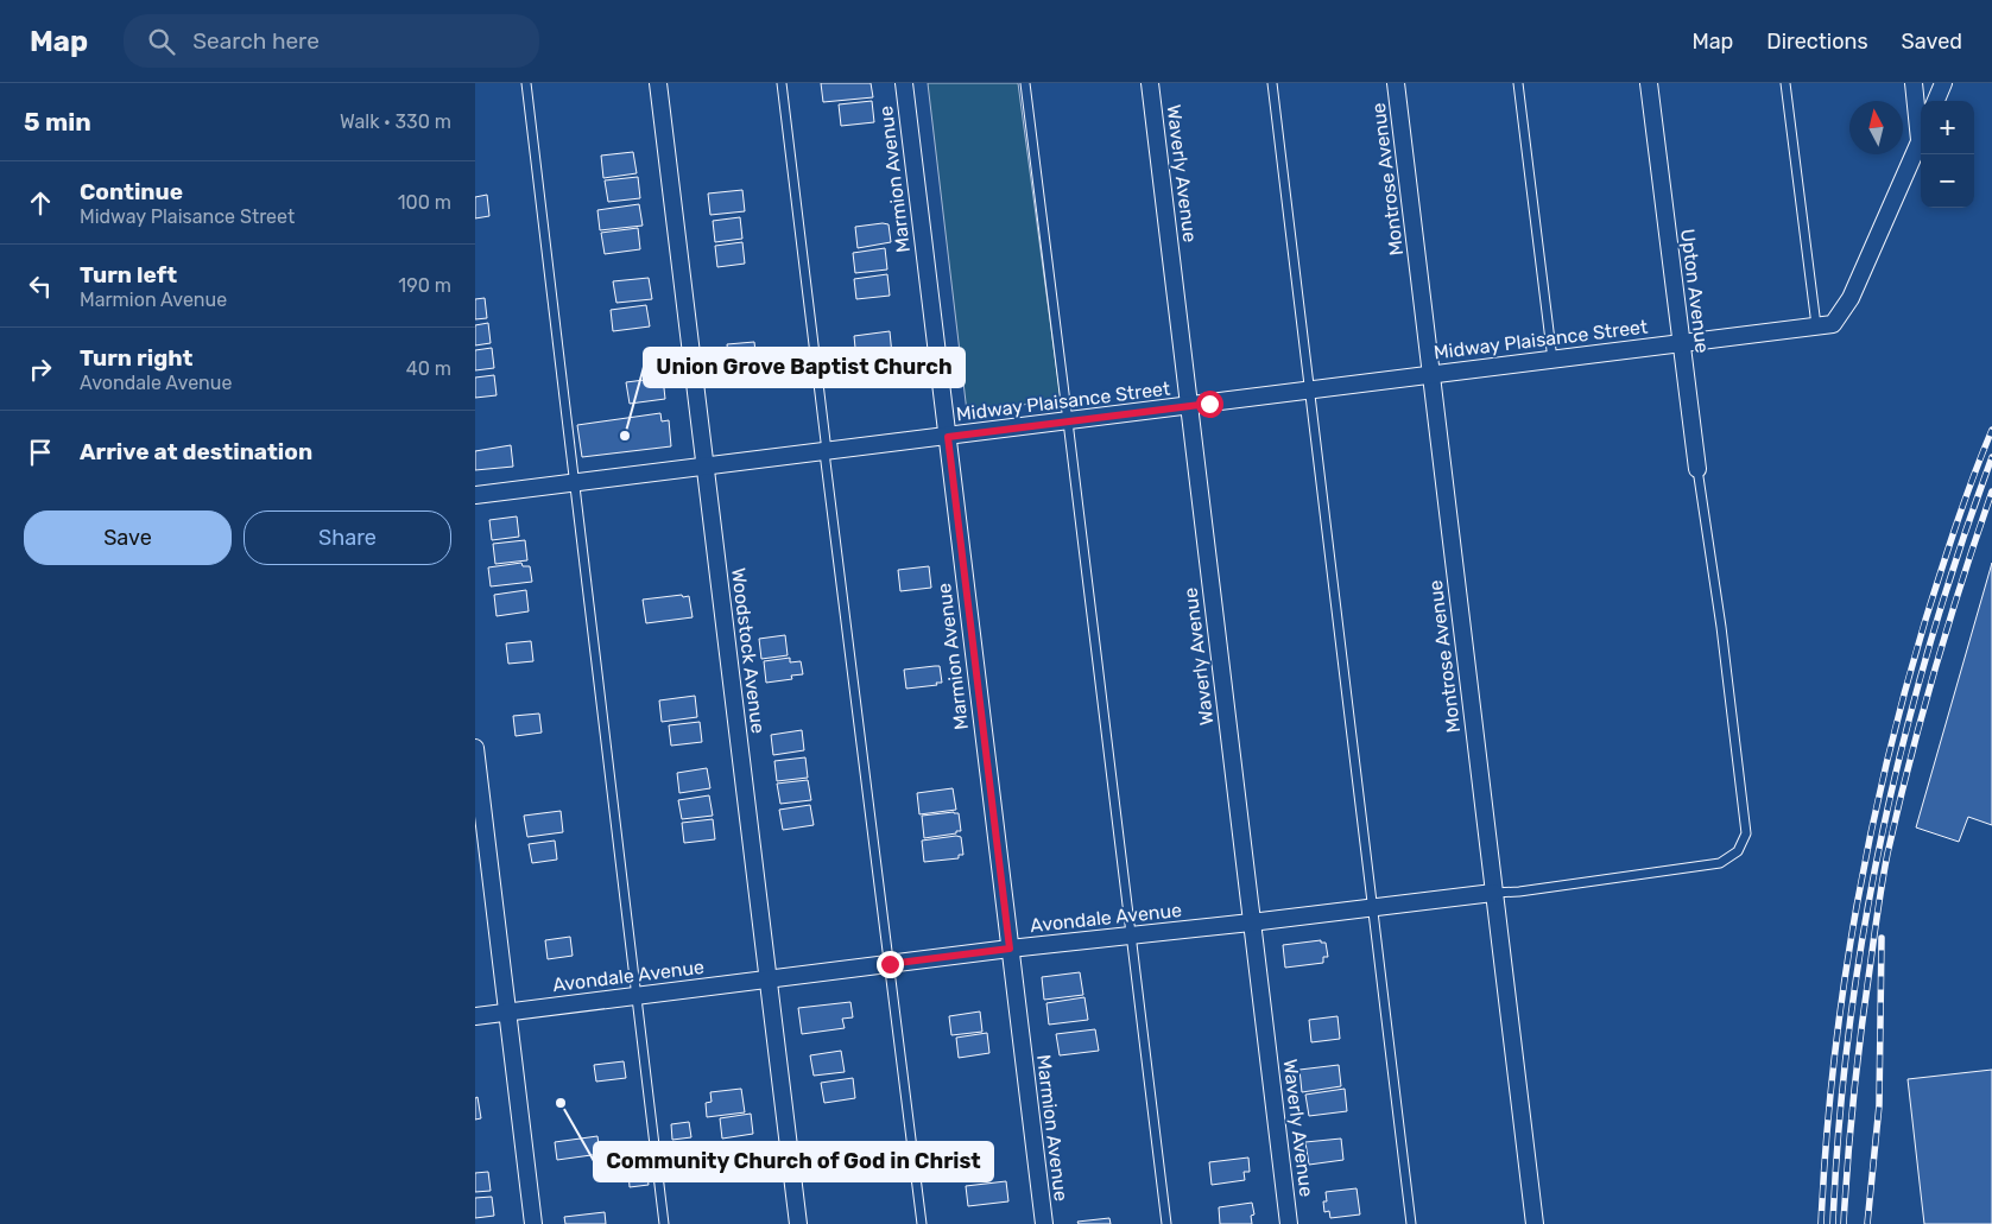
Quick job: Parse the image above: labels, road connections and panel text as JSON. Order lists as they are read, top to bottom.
{
  "streets": {
    "street": [
      "Waverly Avenue",
      "Marmion Avenue",
      "Montrose Avenue",
      "Upton Avenue",
      "Midway Plaisance Street",
      "Woodstock Avenue",
      "Avondale Avenue"
    ]
  },
  "crossings": [
    ["Waverly Avenue", "Midway Plaisance Street"],
    ["Waverly Avenue", "Avondale Avenue"],
    ["Marmion Avenue", "Midway Plaisance Street"],
    ["Marmion Avenue", "Avondale Avenue"],
    ["Montrose Avenue", "Midway Plaisance Street"],
    ["Montrose Avenue", "Avondale Avenue"],
    ["Upton Avenue", "Midway Plaisance Street"],
    ["Midway Plaisance Street", "Woodstock Avenue"],
    ["Woodstock Avenue", "Avondale Avenue"]
  ],
  "places": ["Union Grove Baptist Church", "Community Church of God in Christ"],
  "north": "top",
  "page": {
    "header": "Map",
    "search": "Search here",
    "nav": ["Map", "Directions", "Saved"],
    "heading": ["5 min", "Walk · 330 m"],
    "map_buttons": ["+", "−"],
    "list": [
      ["Continue", "Midway Plaisance Street", "100 m"],
      ["Turn left", "Marmion Avenue", "190 m"],
      ["Turn right", "Avondale Avenue", "40 m"],
      "Arrive at destination"
    ],
    "buttons": ["Save", "Share"]
  }
}
